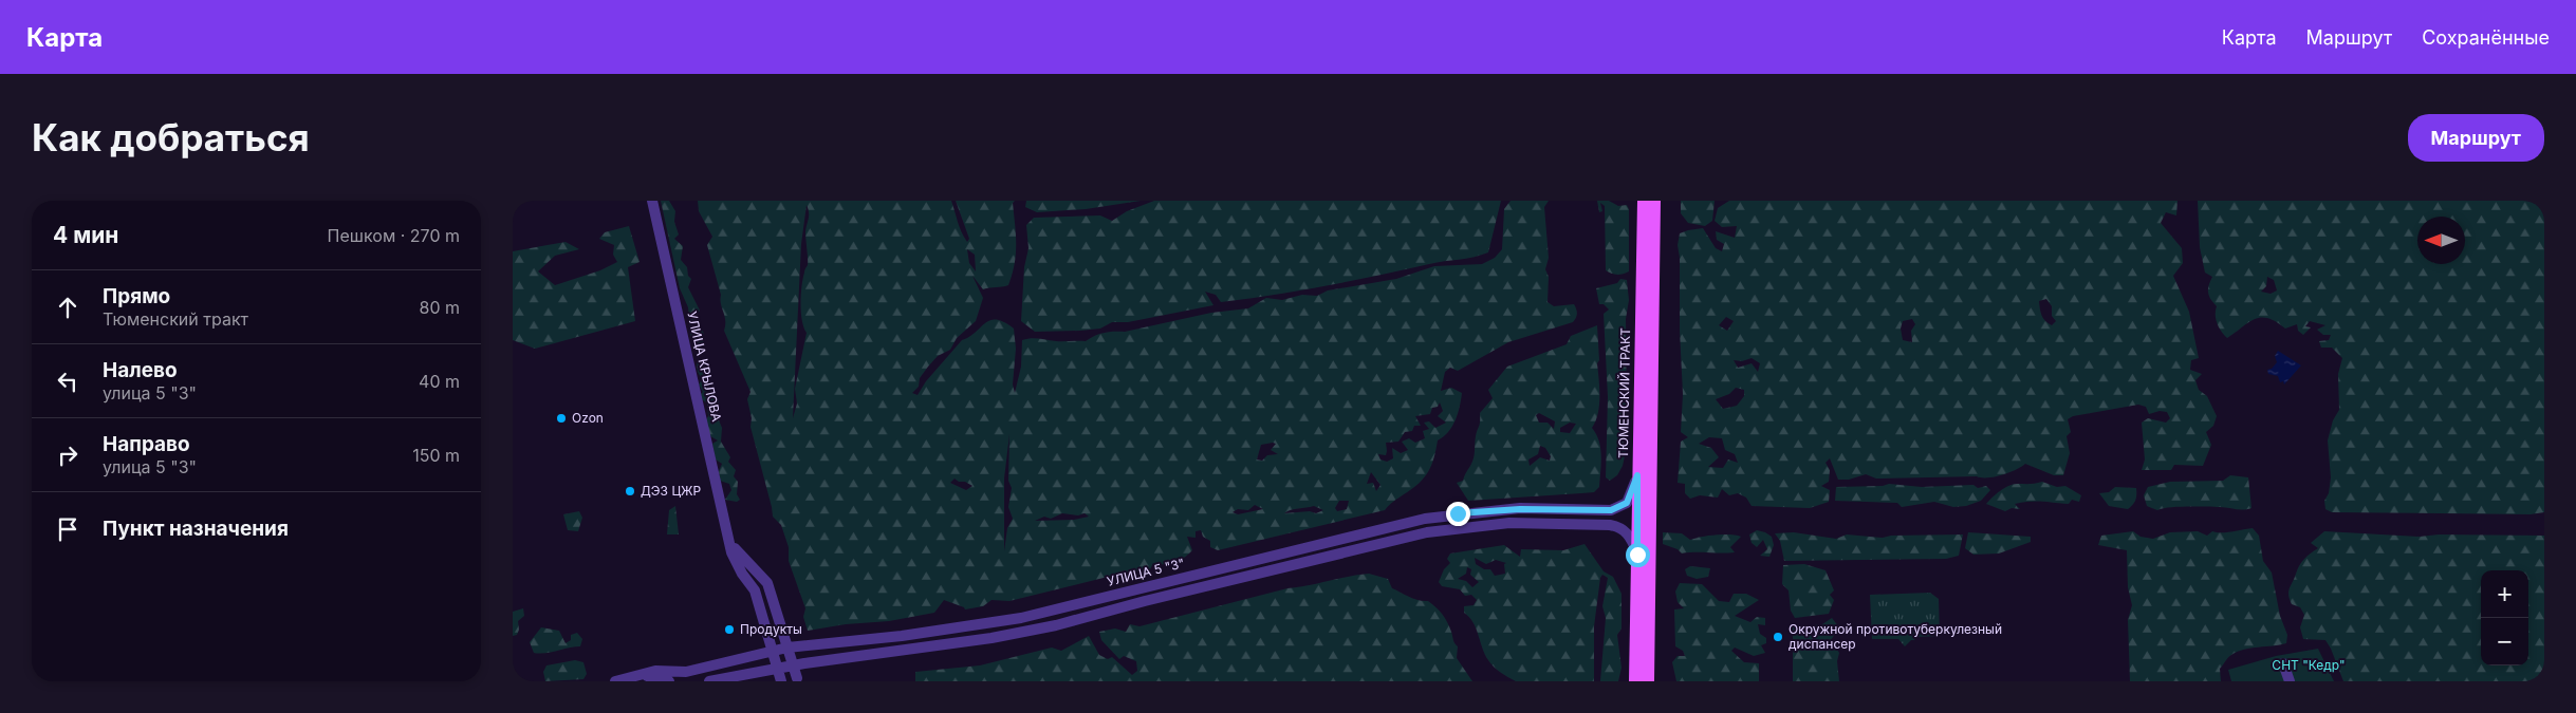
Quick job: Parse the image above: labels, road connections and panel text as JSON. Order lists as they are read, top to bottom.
{
  "streets": {
    "main road": ["ТЮМЕНСКИЙ ТРАКТ"],
    "street": ["УЛИЦА КРЫЛОВА", "УЛИЦА 5 \"З\""]
  },
  "crossings": [
    ["УЛИЦА КРЫЛОВА", "УЛИЦА 5 \"З\""],
    ["ТЮМЕНСКИЙ ТРАКТ", "УЛИЦА 5 \"З\""]
  ],
  "parks": ["СНТ \"Кедр\""],
  "places": [
    "Ozon",
    "ДЭЗ ЦЖР",
    "Продукты",
    "Окружной противотуберкулезный диспансер"
  ],
  "north": "left",
  "page": {
    "header": "Карта",
    "nav": ["Карта", "Маршрут", "Сохранённые"],
    "buttons": "Маршрут",
    "title": "Как добраться",
    "heading": ["4 мин", "Пешком · 270 m"],
    "list": [
      ["Прямо", "Тюменский тракт", "80 m"],
      ["Налево", "улица 5 \"З\"", "40 m"],
      ["Направо", "улица 5 \"З\"", "150 m"],
      "Пункт назначения"
    ],
    "map_buttons": ["+", "−"]
  }
}
